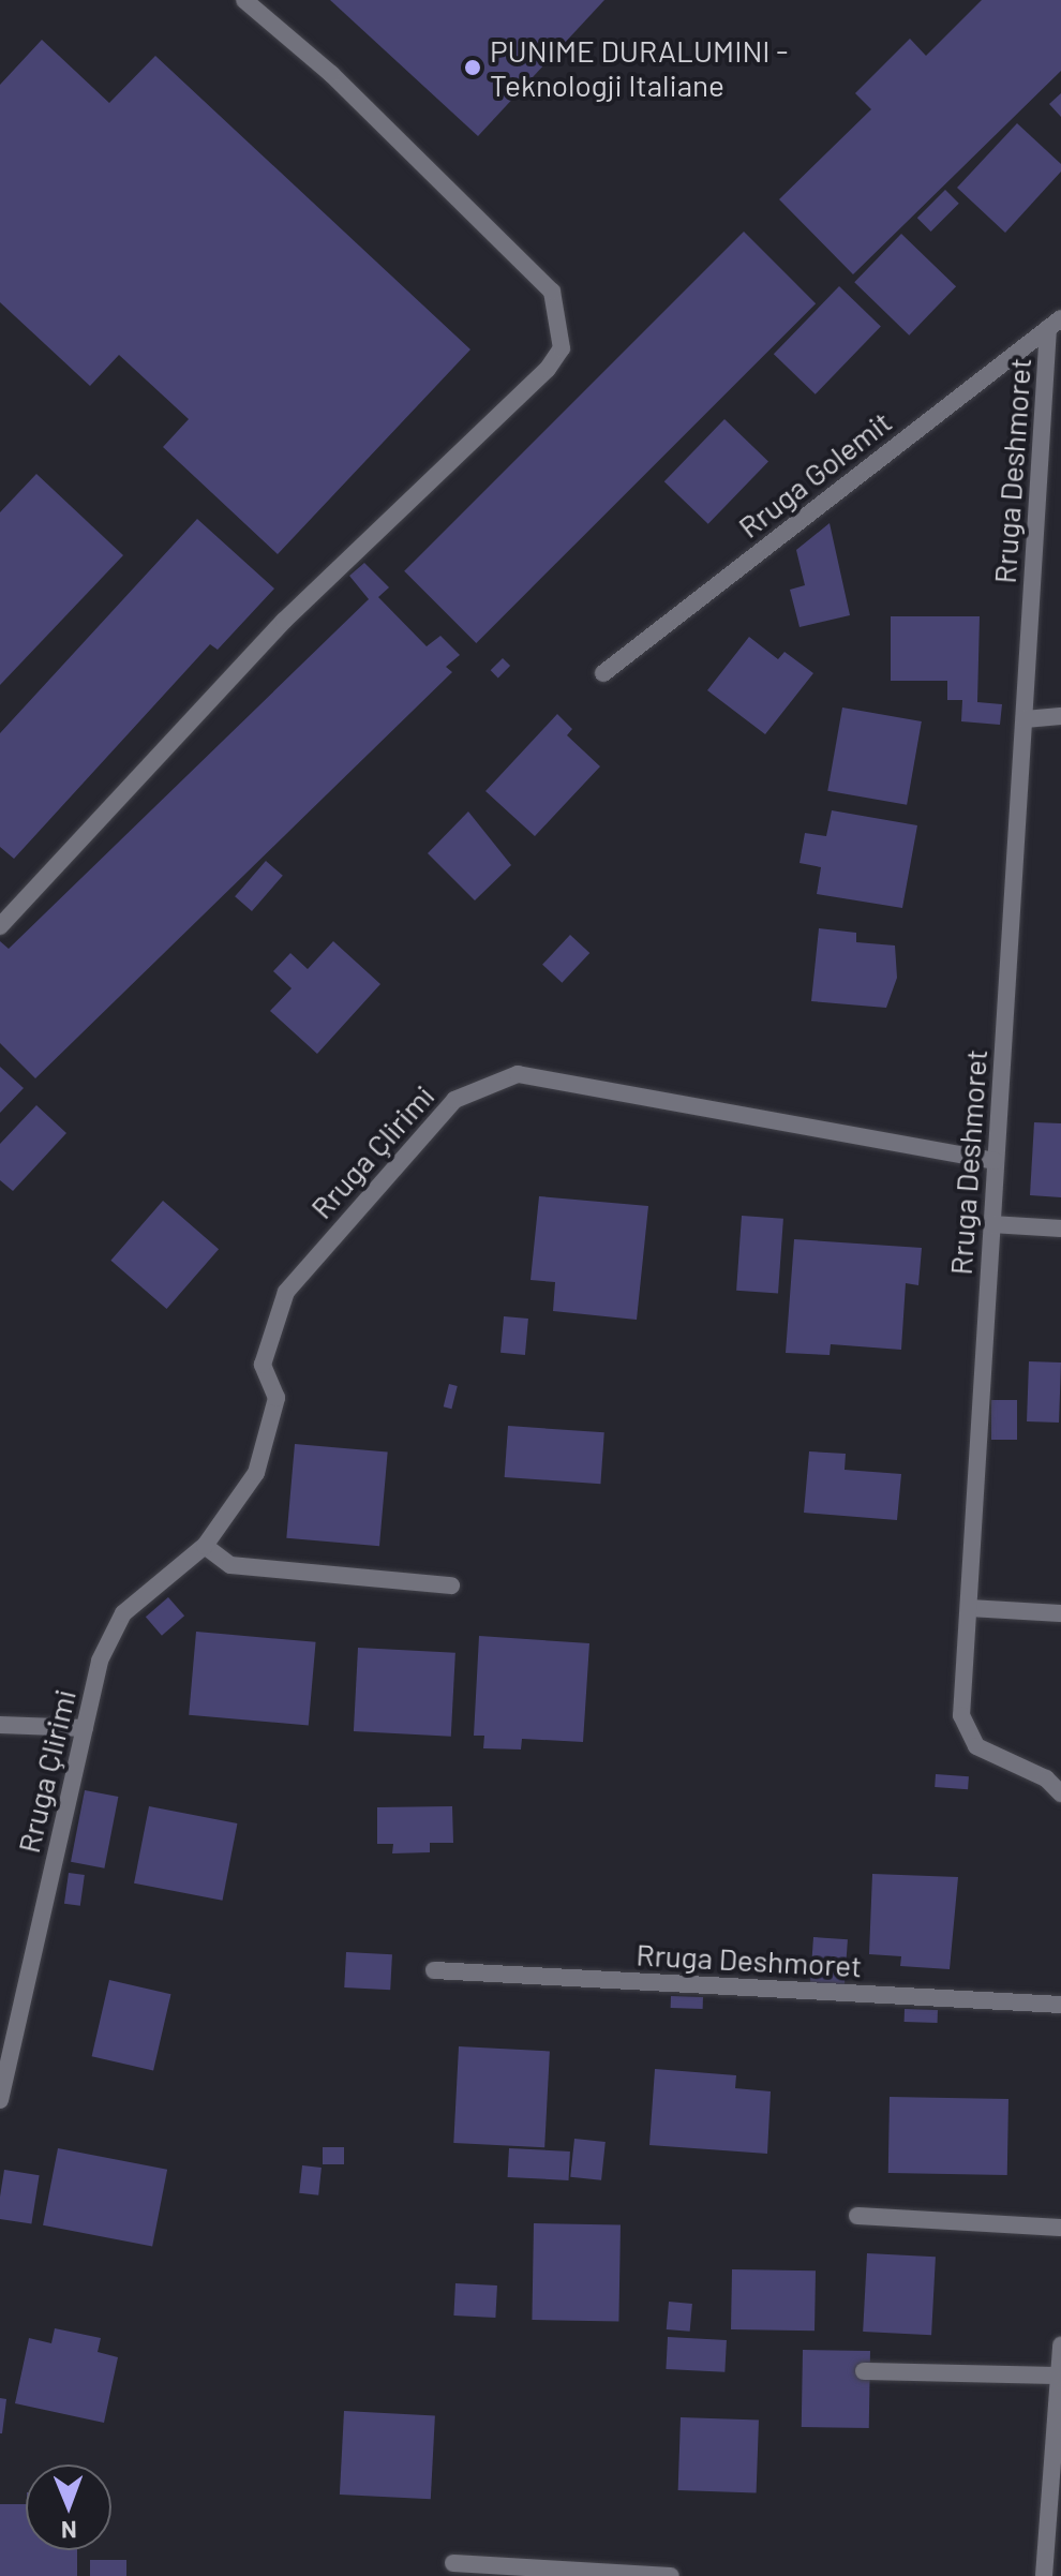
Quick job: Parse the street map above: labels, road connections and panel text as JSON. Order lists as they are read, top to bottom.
{
  "streets": {
    "street": ["Rruga Deshmoret", "Rruga Golemit", "Rruga Çlirimi"]
  },
  "crossings": [
    ["Rruga Deshmoret", "Rruga Golemit"],
    ["Rruga Deshmoret", "Rruga Çlirimi"]
  ],
  "places": ["PUNIME DURALUMINI - Teknologji Italiane"],
  "north": "bottom"
}
